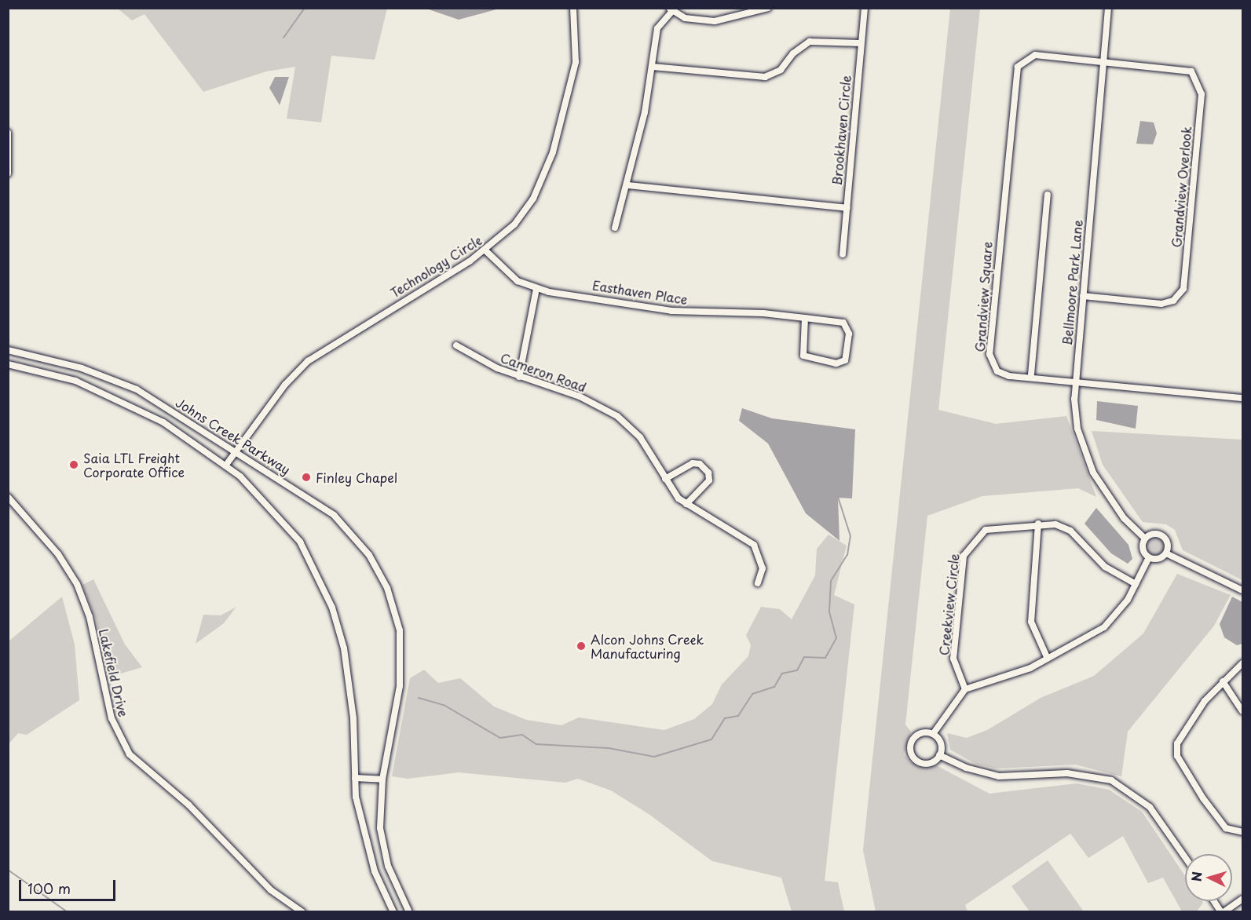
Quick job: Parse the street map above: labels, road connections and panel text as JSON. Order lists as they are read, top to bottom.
{
  "streets": {
    "street": [
      "Brookhaven Circle",
      "Grandview Overlook",
      "Technology Circle",
      "Bellmoore Park Lane",
      "Easthaven Place",
      "Grandview Square",
      "Cameron Road",
      "Johns Creek Parkway",
      "Creekview Circle",
      "Lakefield Drive"
    ]
  },
  "crossings": [
    ["Grandview Overlook", "Bellmoore Park Lane"],
    ["Grandview Overlook", "Grandview Square"],
    ["Technology Circle", "Easthaven Place"],
    ["Technology Circle", "Johns Creek Parkway"],
    ["Bellmoore Park Lane", "Grandview Square"]
  ],
  "places": ["Saia LTL Freight Corporate Office", "Finley Chapel", "Alcon Johns Creek Manufacturing"],
  "scale_bar": "100 m",
  "north": "left"
}
